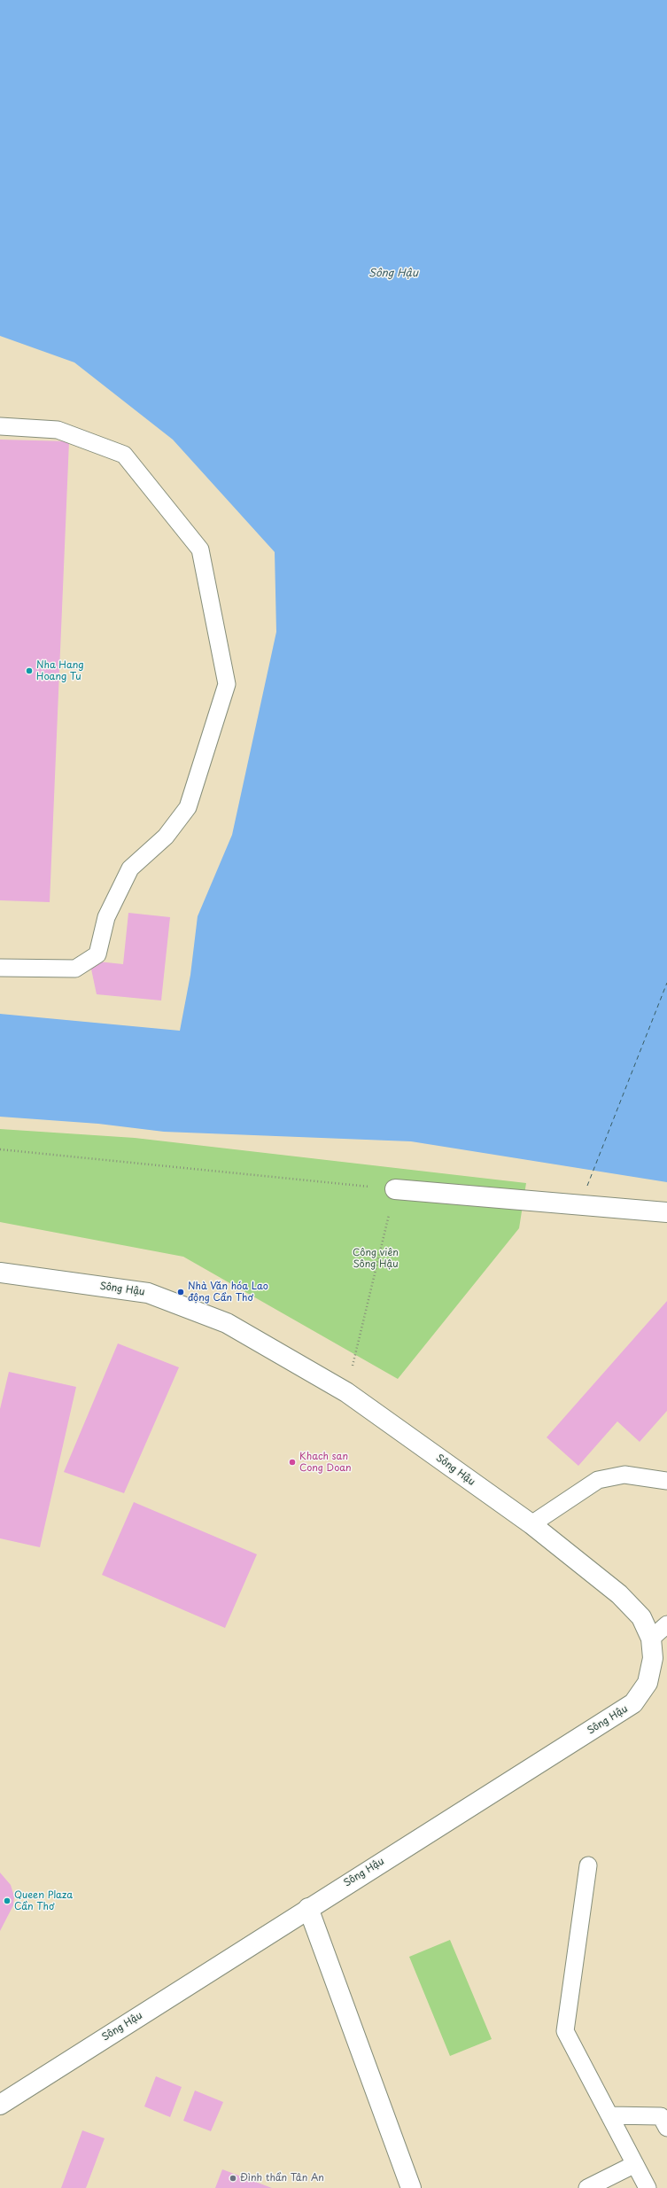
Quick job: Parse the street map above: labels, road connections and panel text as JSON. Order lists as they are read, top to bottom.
{
  "streets": {
    "street": ["Sông Hậu"]
  },
  "water": ["Sông Hậu"],
  "parks": ["Công viên Sông Hậu"],
  "places": [
    "Nha Hang Hoang Tu",
    "Nhà Văn hóa Lao động Cần Thơ",
    "Khach san Cong Doan",
    "Queen Plaza Cần Thơ",
    "Đình thần Tân An"
  ]
}
